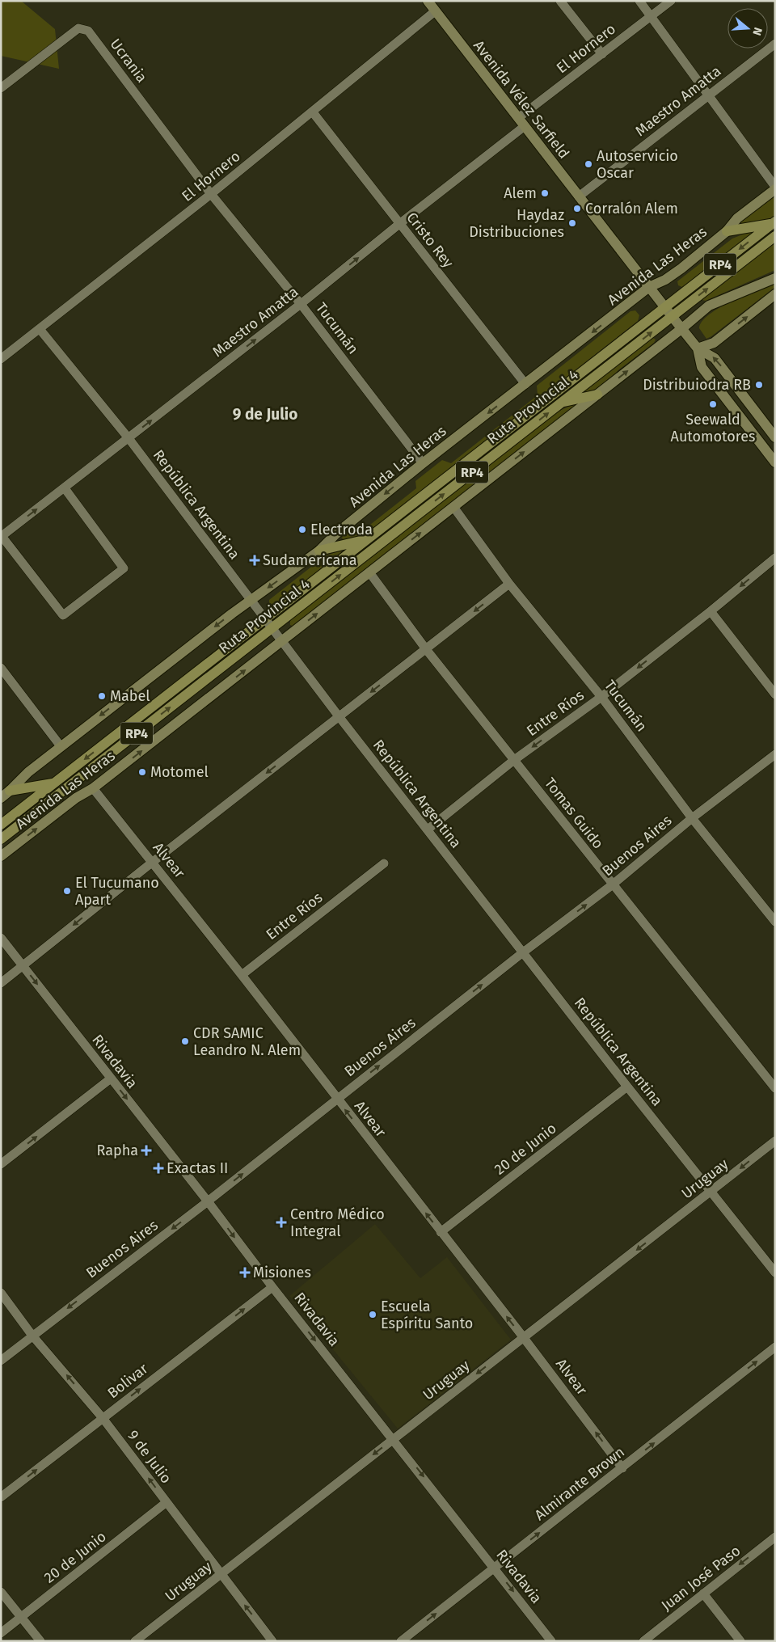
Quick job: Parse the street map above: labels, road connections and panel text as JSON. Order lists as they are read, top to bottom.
{
  "streets": {
    "main road": [
      "Avenida Vélez Sarfield",
      "RP4",
      "Avenida Las Heras",
      "Ruta Provincial 4"
    ],
    "street": [
      "El Hornero",
      "Ucrania",
      "Maestro Amatta",
      "Cristo Rey",
      "Tucumán",
      "República Argentina",
      "Entre Ríos",
      "Tomas Guido",
      "Buenos Aires",
      "Alvear",
      "Rivadavia",
      "20 de Junio",
      "Uruguay",
      "Bolivar",
      "9 de Julio",
      "Almirante Brown",
      "Juan José Paso"
    ]
  },
  "crossings": [
    ["El Hornero", "Ucrania"],
    ["El Hornero", "Avenida Vélez Sarfield"],
    ["El Hornero", "Maestro Amatta"],
    ["El Hornero", "Cristo Rey"],
    ["El Hornero", "Tucumán"],
    ["El Hornero", "República Argentina"],
    ["Ucrania", "Tucumán"],
    ["Avenida Vélez Sarfield", "Maestro Amatta"],
    ["Avenida Vélez Sarfield", "Avenida Las Heras"],
    ["Avenida Vélez Sarfield", "Ruta Provincial 4"],
    ["Maestro Amatta", "Cristo Rey"],
    ["Maestro Amatta", "Tucumán"],
    ["Maestro Amatta", "República Argentina"],
    ["Cristo Rey", "Avenida Las Heras"],
    ["Avenida Las Heras", "Tucumán"],
    ["Avenida Las Heras", "República Argentina"],
    ["Avenida Las Heras", "Tomas Guido"],
    ["Avenida Las Heras", "Alvear"],
    ["Tucumán", "Entre Ríos"],
    ["Tucumán", "Buenos Aires"],
    ["Ruta Provincial 4", "República Argentina"],
    ["República Argentina", "Entre Ríos"],
    ["República Argentina", "Buenos Aires"],
    ["República Argentina", "20 de Junio"],
    ["República Argentina", "Uruguay"],
    ["Entre Ríos", "Tomas Guido"],
    ["Entre Ríos", "Alvear"],
    ["Tomas Guido", "Buenos Aires"],
    ["Buenos Aires", "Alvear"],
    ["Buenos Aires", "Rivadavia"],
    ["Buenos Aires", "9 de Julio"],
    ["Alvear", "20 de Junio"],
    ["Alvear", "Uruguay"],
    ["Alvear", "Almirante Brown"],
    ["Rivadavia", "Uruguay"],
    ["Rivadavia", "Bolivar"],
    ["Rivadavia", "Almirante Brown"],
    ["20 de Junio", "9 de Julio"],
    ["Uruguay", "9 de Julio"],
    ["Bolivar", "9 de Julio"]
  ],
  "one_way": [
    "Maestro Amatta",
    "Entre Ríos",
    "Alvear",
    "Rivadavia",
    "Uruguay",
    "Bolivar",
    "9 de Julio",
    "Almirante Brown",
    "Juan José Paso"
  ],
  "districts": ["9 de Julio"],
  "places": {
    "other": [
      "Autoservicio Oscar",
      "Alem",
      "Corralón Alem",
      "Haydaz Distribuciones",
      "Distribuiodra RB",
      "Seewald Automotores",
      "Electroda",
      "Mabel",
      "Motomel",
      "El Tucumano Apart",
      "CDR SAMIC Leandro N. Alem",
      "Escuela Espíritu Santo"
    ],
    "health": [
      "Sudamericana",
      "Rapha",
      "Exactas II",
      "Centro Médico Integral",
      "Misiones"
    ]
  },
  "north": "right"
}
